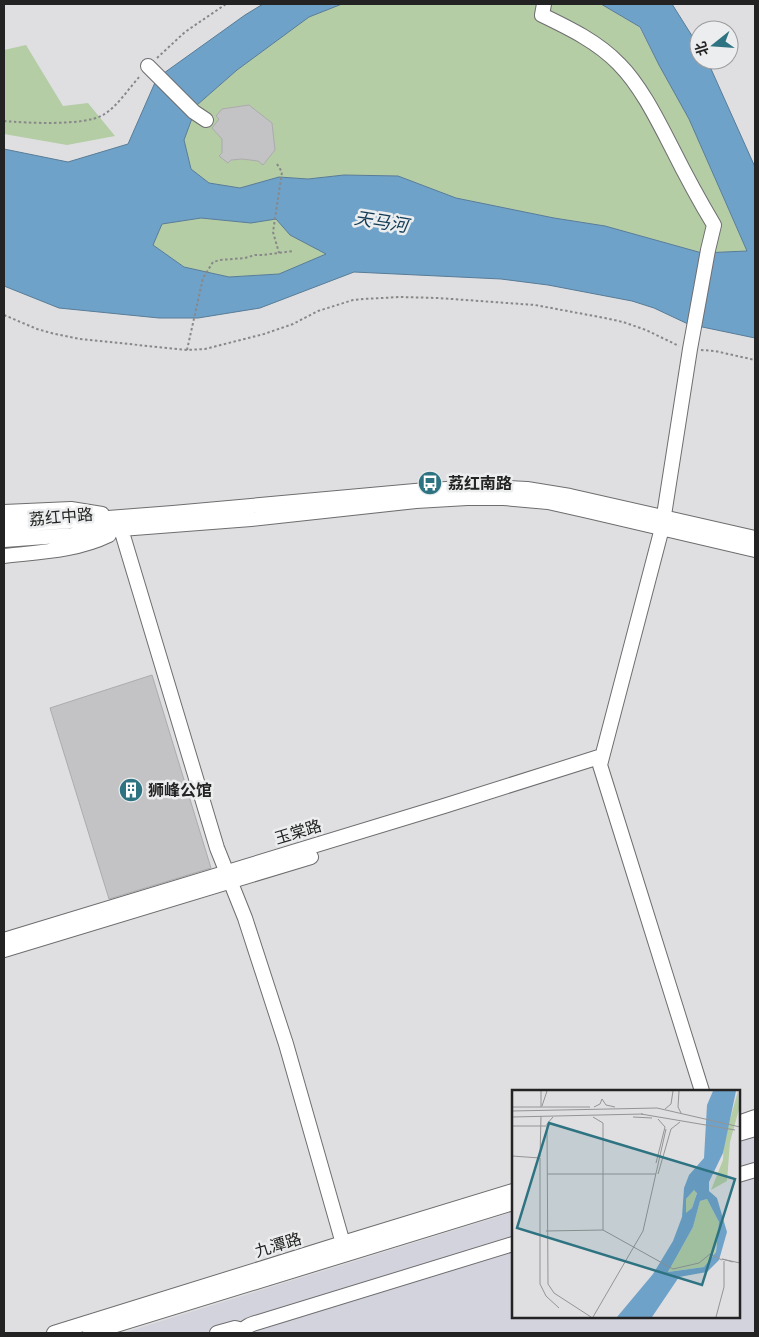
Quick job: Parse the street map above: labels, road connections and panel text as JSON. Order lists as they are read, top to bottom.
{
  "streets": {
    "street": ["荔红中路", "玉棠路", "九潭路"]
  },
  "water": ["天马河"],
  "places": {
    "bus stop": ["荔红南路"],
    "building": ["狮峰公馆"]
  },
  "north": "left"
}
